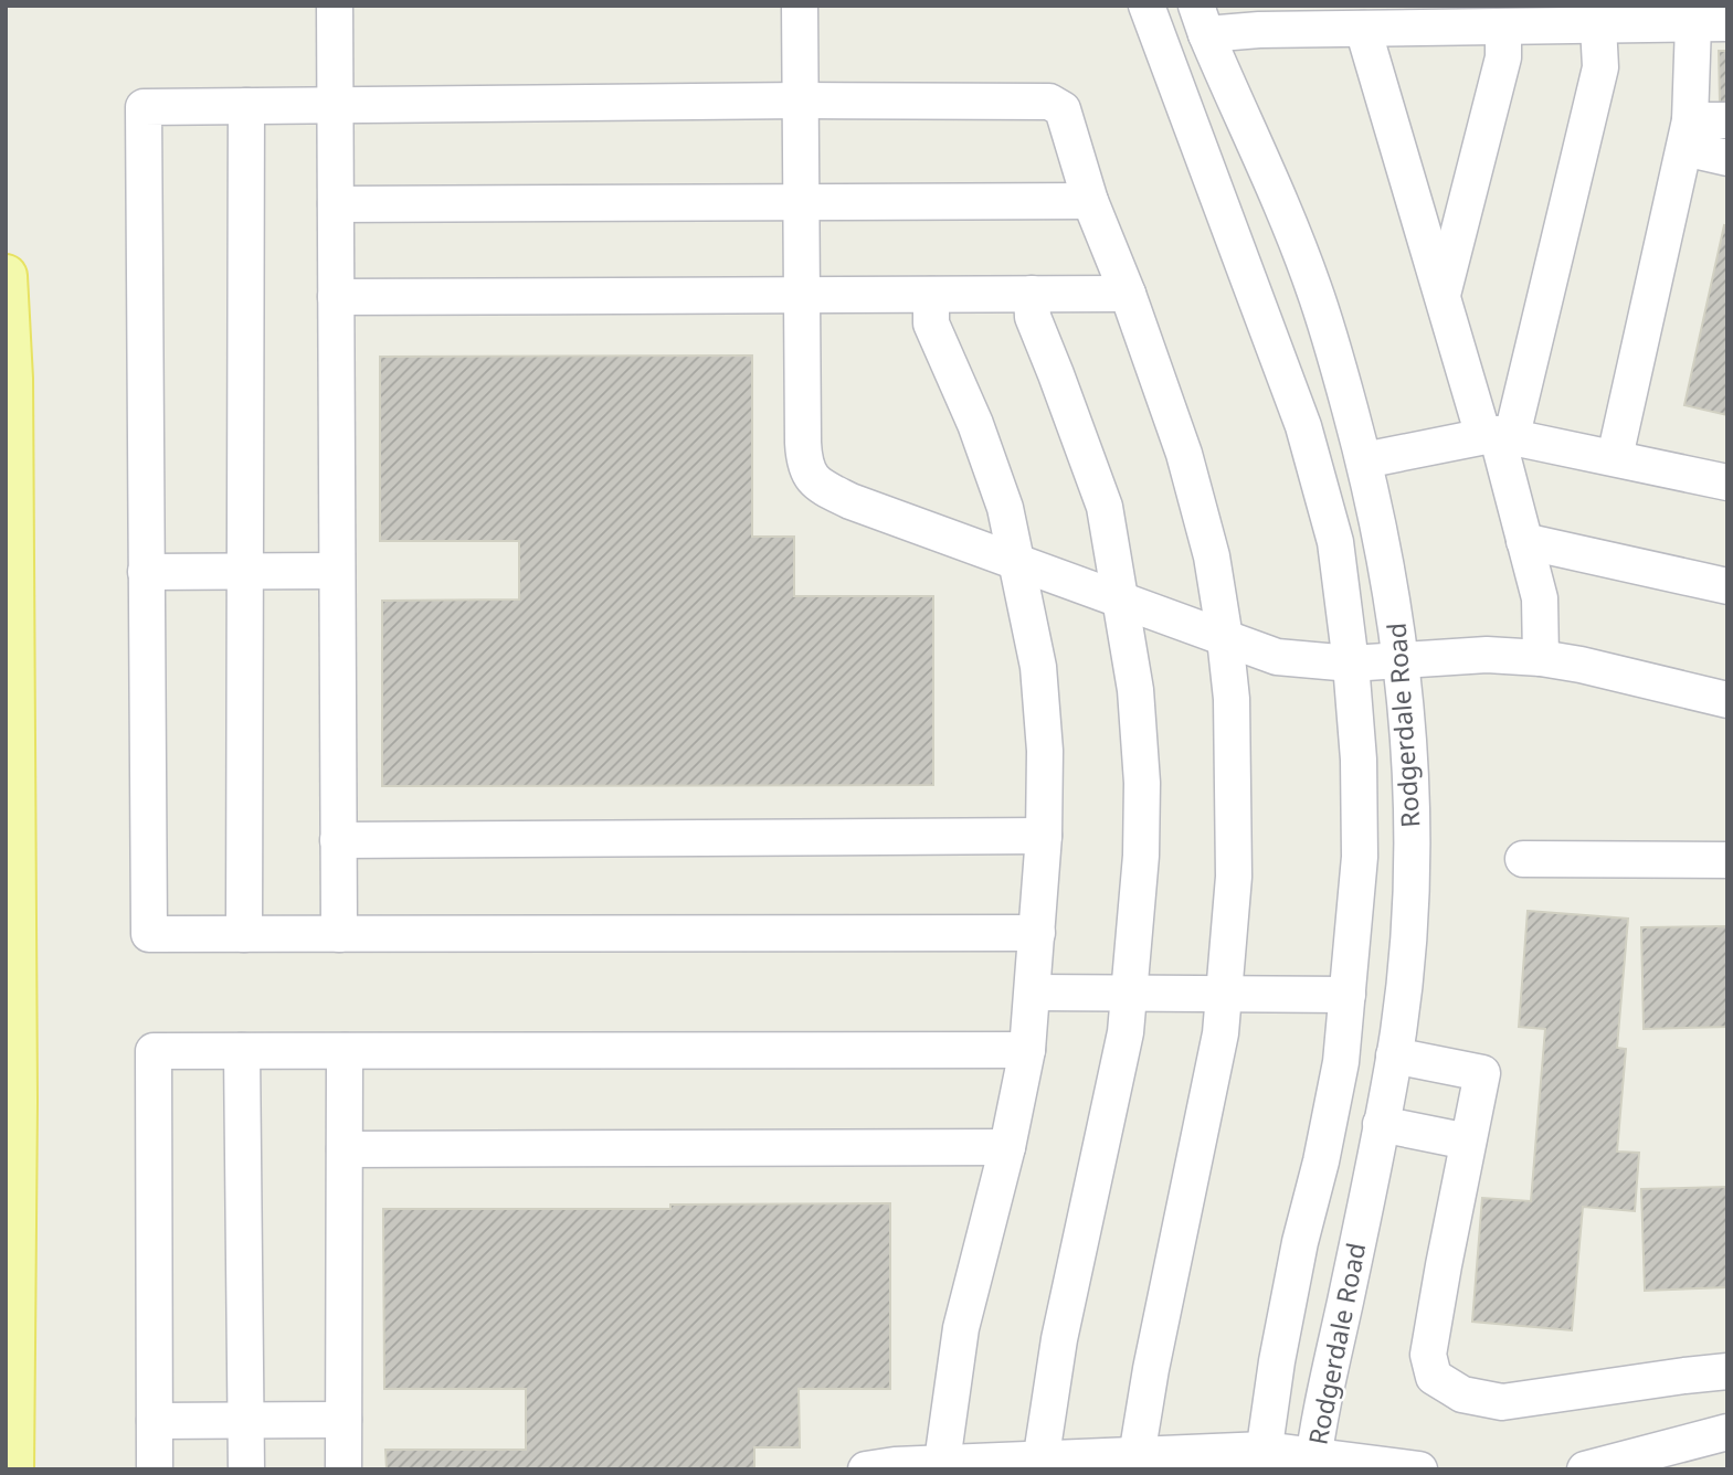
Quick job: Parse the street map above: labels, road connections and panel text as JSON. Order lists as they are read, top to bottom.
{
  "streets": {
    "street": ["Rodgerdale Road"]
  }
}
